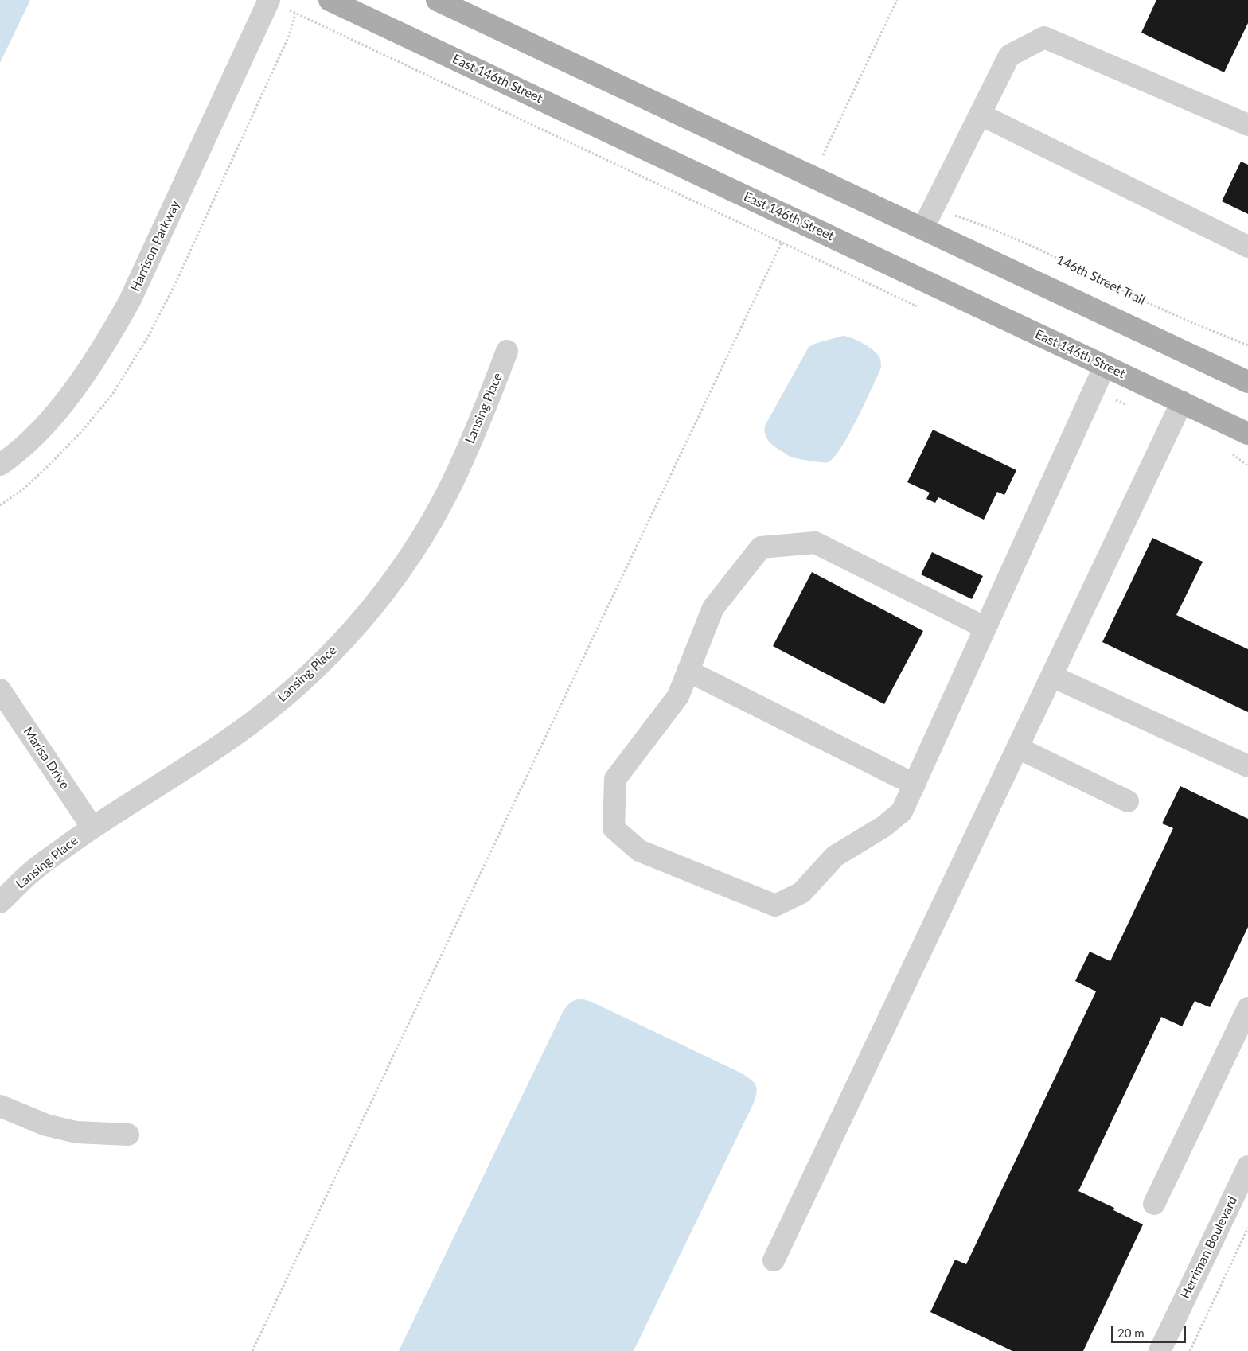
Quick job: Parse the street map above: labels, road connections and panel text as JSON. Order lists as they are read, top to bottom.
{
  "streets": {
    "main road": ["East 146th Street"],
    "street": [
      "Harrison Parkway",
      "Lansing Place",
      "Marisa Drive",
      "Herriman Boulevard"
    ],
    "path": ["146th Street Trail"]
  },
  "crossings": [
    ["Lansing Place", "Marisa Drive"]
  ],
  "scale_bar": "20 m"
}
